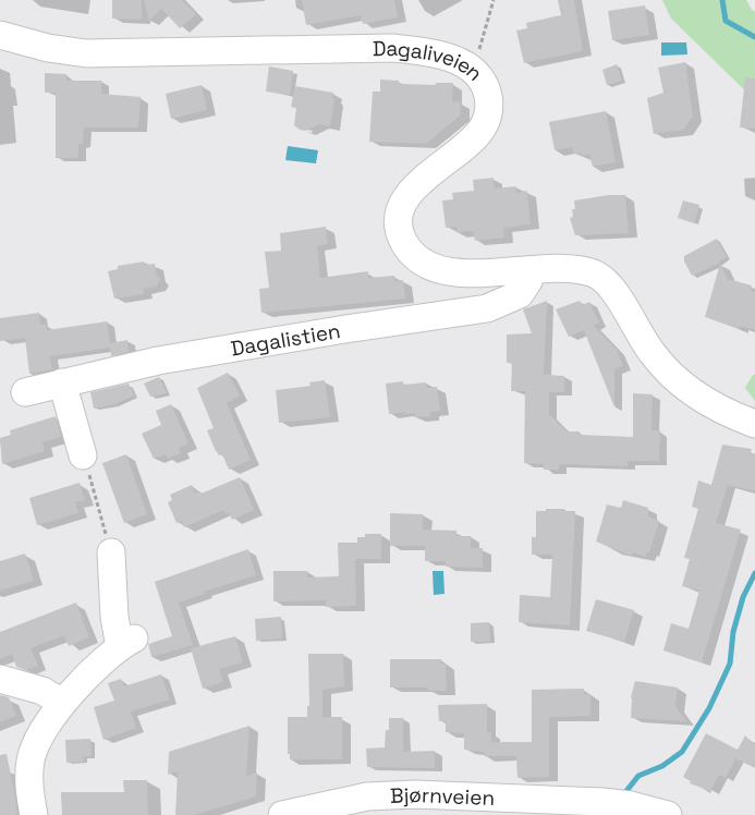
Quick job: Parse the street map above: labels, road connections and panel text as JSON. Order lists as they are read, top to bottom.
{
  "streets": {
    "street": ["Dagaliveien", "Dagalistien", "Bjørnveien"]
  },
  "crossings": [
    ["Dagaliveien", "Dagalistien"]
  ]
}
